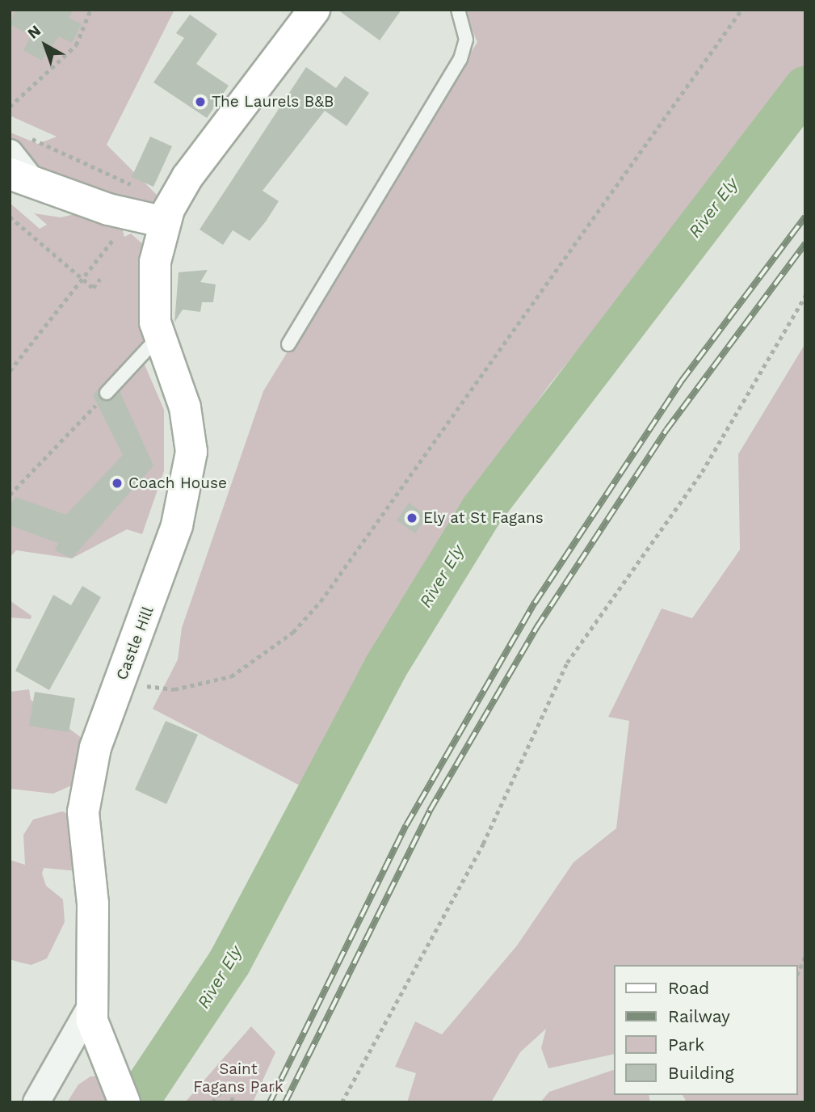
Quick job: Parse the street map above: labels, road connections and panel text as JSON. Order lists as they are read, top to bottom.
{
  "streets": {
    "street": ["Castle Hill"]
  },
  "water": ["River Ely"],
  "parks": ["Saint Fagans Park"],
  "places": ["The Laurels B&B", "Coach House", "Ely at St Fagans"],
  "legend": [
    "Road",
    "Railway",
    "Park",
    "Building"
  ],
  "north": "top left"
}
